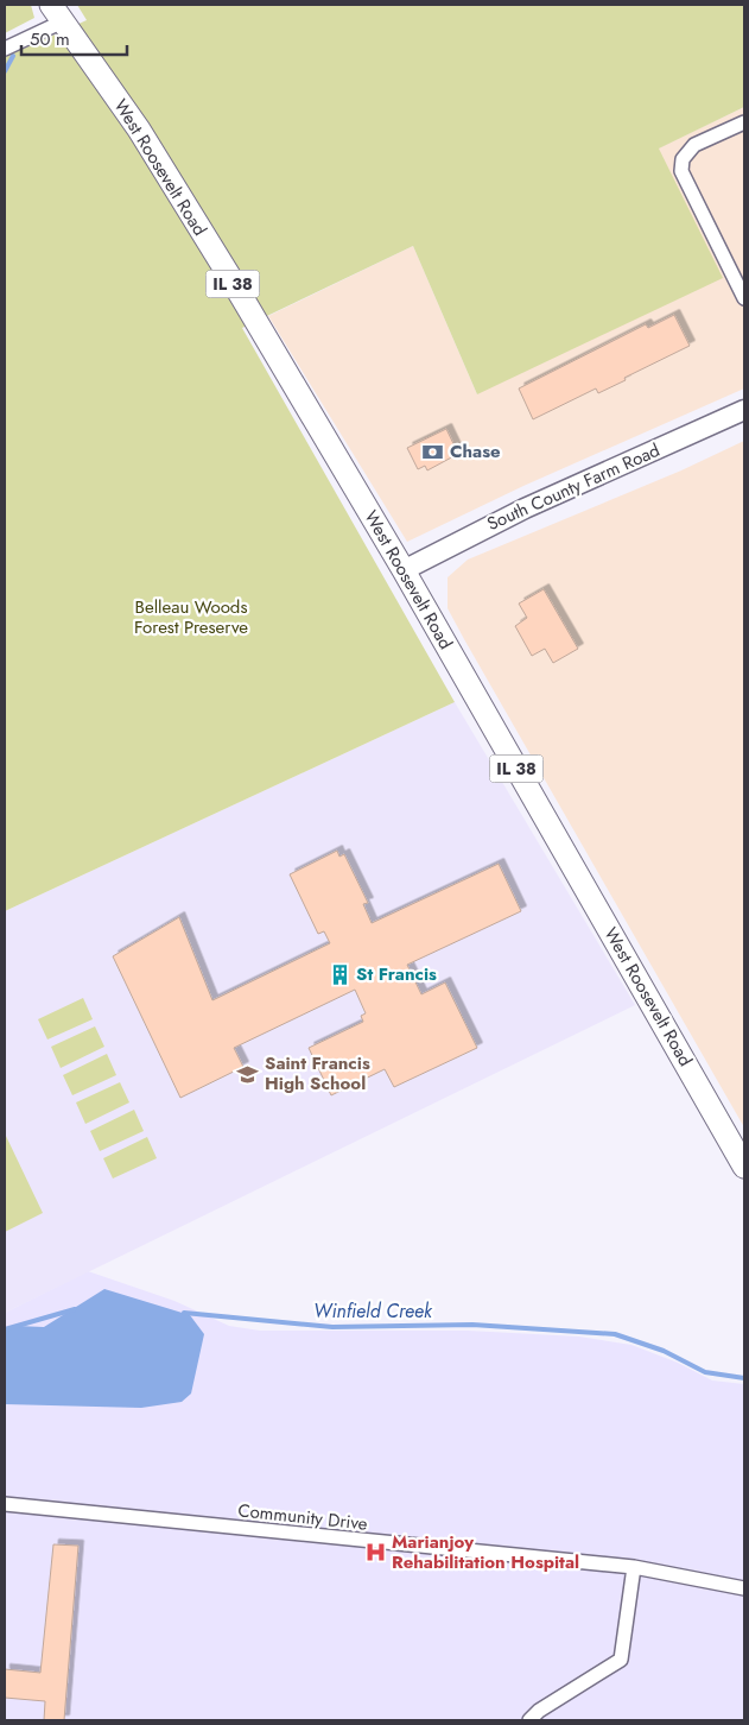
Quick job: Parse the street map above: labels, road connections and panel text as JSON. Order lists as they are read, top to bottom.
{
  "streets": {
    "main road": ["West Roosevelt Road", "IL 38", "South County Farm Road"],
    "street": ["Community Drive"]
  },
  "crossings": [
    ["West Roosevelt Road", "South County Farm Road"]
  ],
  "water": ["Winfield Creek"],
  "parks": ["Belleau Woods Forest Preserve"],
  "places": {
    "bank": ["Chase"],
    "building": ["St Francis"],
    "school or university": ["Saint Francis High School"],
    "hospital": ["Marianjoy Rehabilitation Hospital"]
  },
  "scale_bar": "50 m"
}
